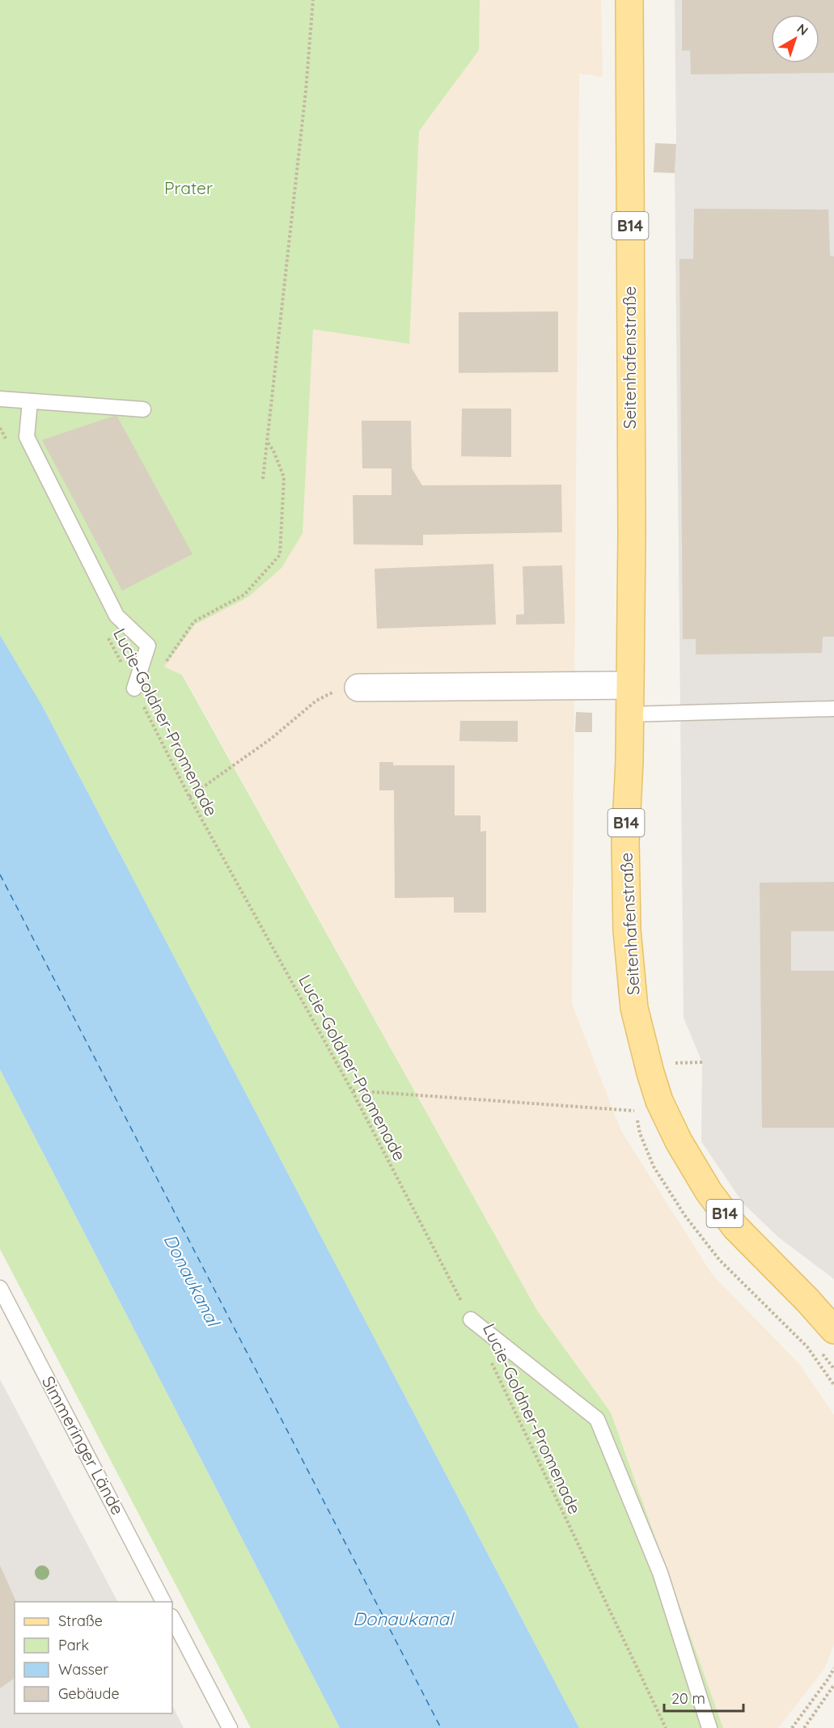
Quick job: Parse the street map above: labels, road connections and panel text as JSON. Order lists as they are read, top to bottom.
{
  "streets": {
    "main road": ["B14", "Seitenhafenstraße"],
    "lane": ["Simmeringer Lände"],
    "path": ["Lucie-Goldner-Promenade"]
  },
  "water": ["Donaukanal"],
  "parks": ["Prater"],
  "legend": [
    "Straße",
    "Park",
    "Wasser",
    "Gebäude"
  ],
  "scale_bar": "20 m",
  "north": "top right"
}
